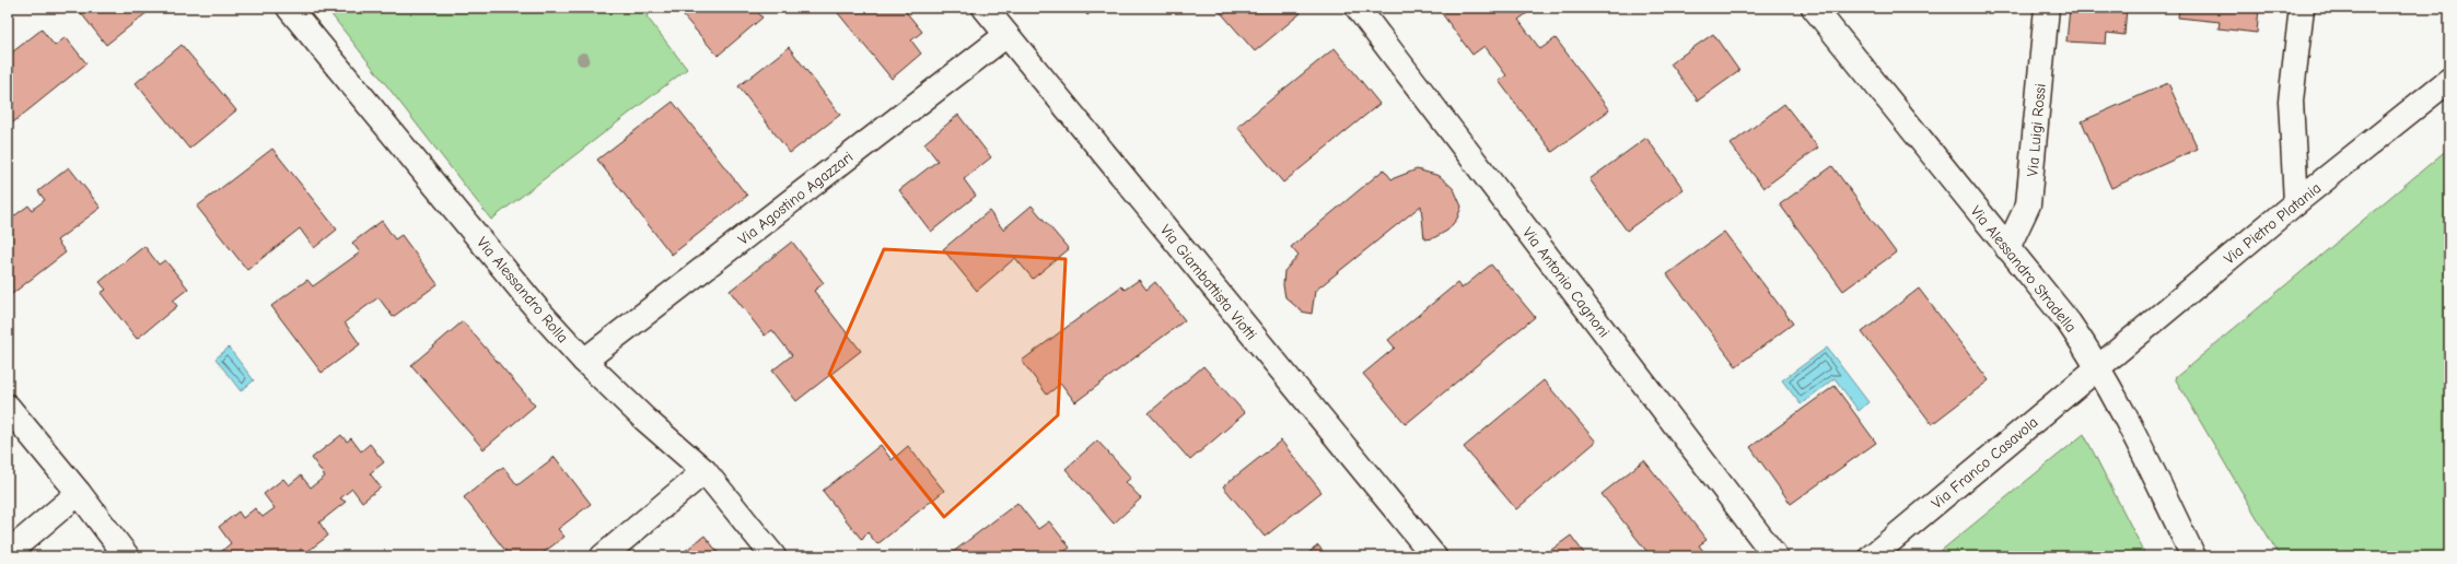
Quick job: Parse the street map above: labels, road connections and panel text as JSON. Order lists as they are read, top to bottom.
{
  "streets": {
    "street": [
      "Via Luigi Rossi",
      "Via Agostino Agazzari",
      "Via Pietro Platania",
      "Via Alessandro Stradella",
      "Via Giambattista Viotti",
      "Via Antonio Cagnoni",
      "Via Alessandro Rolla",
      "Via Franco Casavola"
    ]
  },
  "crossings": [
    ["Via Luigi Rossi", "Via Alessandro Stradella"],
    ["Via Agostino Agazzari", "Via Giambattista Viotti"],
    ["Via Agostino Agazzari", "Via Alessandro Rolla"],
    ["Via Pietro Platania", "Via Alessandro Stradella"],
    ["Via Pietro Platania", "Via Franco Casavola"],
    ["Via Alessandro Stradella", "Via Franco Casavola"]
  ]
}
